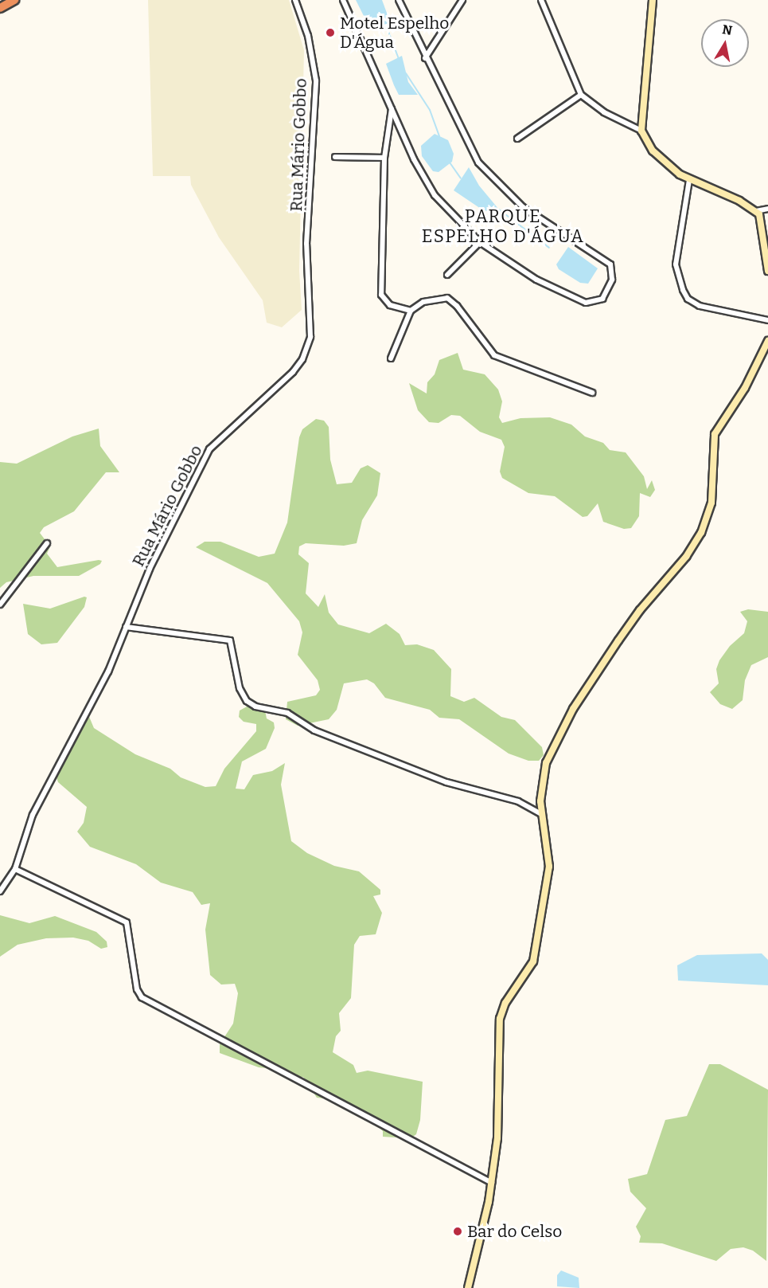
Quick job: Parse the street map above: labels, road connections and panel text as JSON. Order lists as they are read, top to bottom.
{
  "streets": {
    "street": ["Rua Mário Gobbo"]
  },
  "districts": ["PARQUE ESPELHO D'ÁGUA"],
  "places": ["Motel Espelho D'Água", "Bar do Celso"],
  "north": "top"
}
